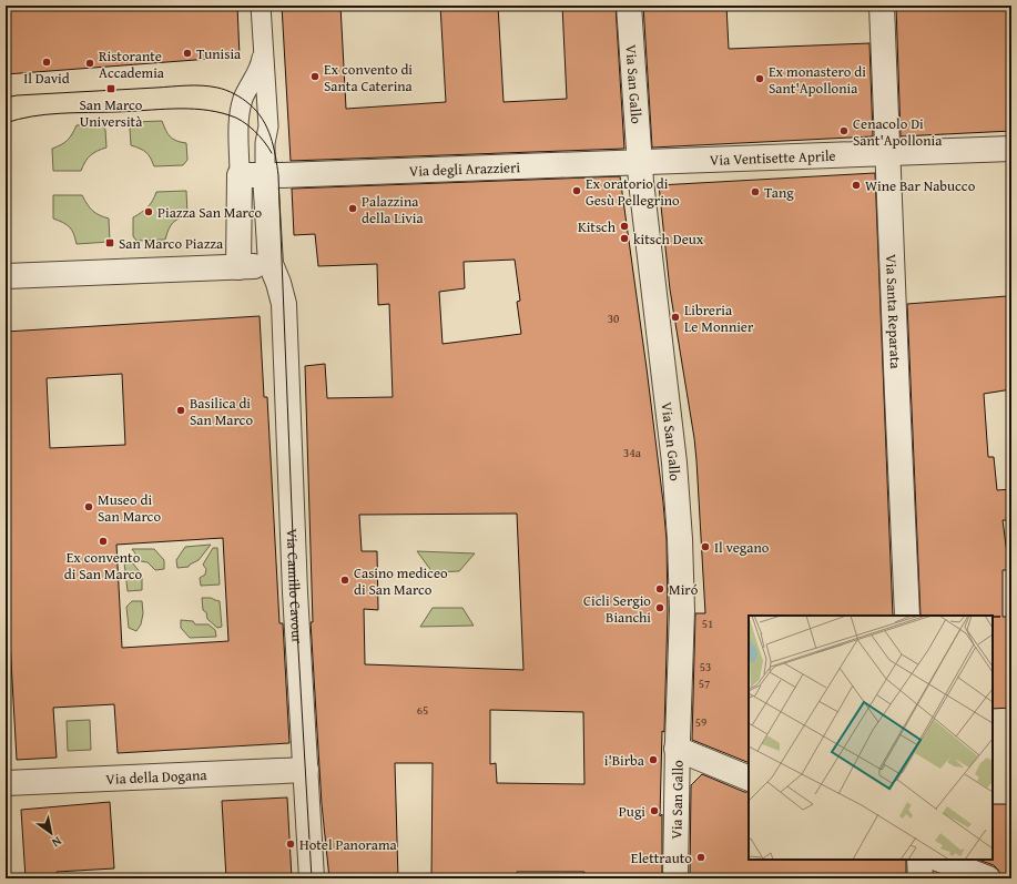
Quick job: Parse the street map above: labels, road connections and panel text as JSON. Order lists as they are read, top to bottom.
{
  "streets": {
    "street": [
      "Via San Gallo",
      "Via Ventisette Aprile",
      "Via degli Arazzieri",
      "Via Santa Reparata",
      "Via Camillo Cavour",
      "Via della Dogana"
    ]
  },
  "crossings": [
    ["Via San Gallo", "Via Ventisette Aprile"],
    ["Via San Gallo", "Via degli Arazzieri"],
    ["Via Ventisette Aprile", "Via degli Arazzieri"],
    ["Via Ventisette Aprile", "Via Santa Reparata"],
    ["Via Camillo Cavour", "Via della Dogana"]
  ],
  "places": {
    "other": [
      "Tunisia",
      "Il David",
      "Ristorante Accademia",
      "Ex convento di Santa Caterina",
      "Ex monastero di Sant'Apollonia",
      "Cenacolo Di Sant'Apollonia",
      "Wine Bar Nabucco",
      "Ex oratorio di Gesù Pellegrino",
      "Tang",
      "Palazzina della Livia",
      "Piazza San Marco",
      "Kitsch",
      "kitsch Deux",
      "Libreria Le Monnier",
      "Basilica di San Marco",
      "Museo di San Marco",
      "Ex convento di San Marco",
      "Il vegano",
      "Casino mediceo di San Marco",
      "Miró",
      "Cicli Sergio Bianchi",
      "i'Birba",
      "Pugi",
      "Hotel Panorama",
      "Elettrauto"
    ],
    "transit": ["San Marco Università", "San Marco Piazza"]
  },
  "house_numbers": [
    "30",
    "34a",
    "51",
    "53",
    "57",
    "65",
    "59"
  ],
  "north": "bottom right"
}
